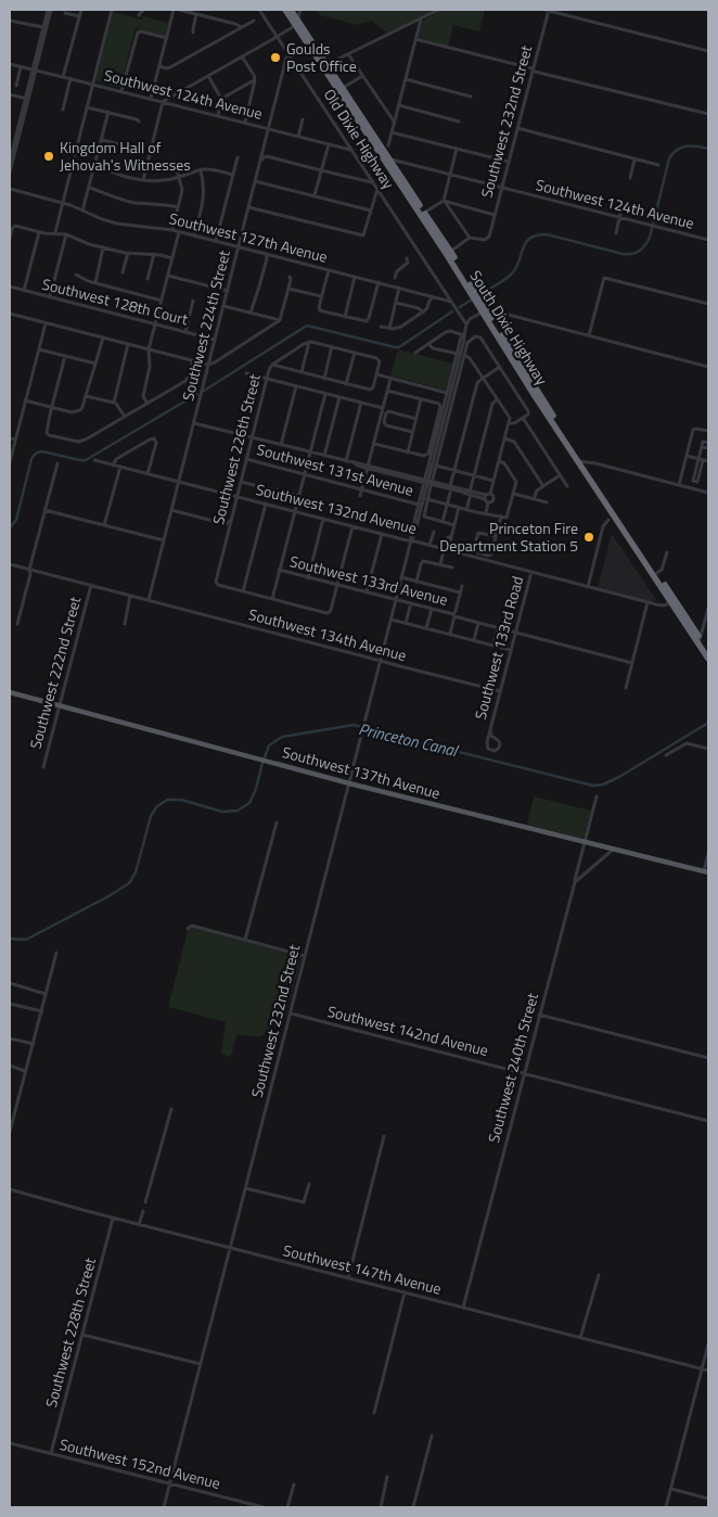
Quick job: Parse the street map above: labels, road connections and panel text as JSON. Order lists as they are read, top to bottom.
{
  "streets": {
    "highway": ["South Dixie Highway"],
    "main road": ["Southwest 137th Avenue"],
    "street": [
      "Southwest 124th Avenue",
      "Southwest 232nd Street",
      "Old Dixie Highway",
      "Southwest 127th Avenue",
      "Southwest 128th Court",
      "Southwest 224th Street",
      "Southwest 226th Street",
      "Southwest 131st Avenue",
      "Southwest 132nd Avenue",
      "Southwest 133rd Avenue",
      "Southwest 134th Avenue",
      "Southwest 133rd Road",
      "Southwest 222nd Street",
      "Southwest 142nd Avenue",
      "Southwest 240th Street",
      "Southwest 147th Avenue",
      "Southwest 228th Street",
      "Southwest 152nd Avenue"
    ]
  },
  "crossings": [
    ["Southwest 124th Avenue", "Southwest 232nd Street"],
    ["Southwest 124th Avenue", "Old Dixie Highway"],
    ["Southwest 124th Avenue", "Southwest 224th Street"],
    ["Southwest 124th Avenue", "South Dixie Highway"],
    ["Southwest 232nd Street", "Old Dixie Highway"],
    ["Southwest 232nd Street", "Southwest 131st Avenue"],
    ["Southwest 232nd Street", "Southwest 132nd Avenue"],
    ["Southwest 232nd Street", "Southwest 133rd Avenue"],
    ["Southwest 232nd Street", "Southwest 134th Avenue"],
    ["Southwest 232nd Street", "Southwest 137th Avenue"],
    ["Southwest 232nd Street", "Southwest 142nd Avenue"],
    ["Southwest 232nd Street", "Southwest 147th Avenue"],
    ["Southwest 232nd Street", "Southwest 152nd Avenue"],
    ["Old Dixie Highway", "Southwest 127th Avenue"],
    ["Old Dixie Highway", "Southwest 224th Street"],
    ["Southwest 127th Avenue", "Southwest 224th Street"],
    ["Southwest 128th Court", "Southwest 224th Street"],
    ["Southwest 224th Street", "Southwest 132nd Avenue"],
    ["Southwest 224th Street", "Southwest 134th Avenue"],
    ["South Dixie Highway", "Southwest 132nd Avenue"],
    ["Southwest 226th Street", "Southwest 131st Avenue"],
    ["Southwest 226th Street", "Southwest 132nd Avenue"],
    ["Southwest 132nd Avenue", "Southwest 133rd Road"],
    ["Southwest 133rd Avenue", "Southwest 133rd Road"],
    ["Southwest 134th Avenue", "Southwest 133rd Road"],
    ["Southwest 222nd Street", "Southwest 137th Avenue"],
    ["Southwest 137th Avenue", "Southwest 240th Street"],
    ["Southwest 142nd Avenue", "Southwest 240th Street"],
    ["Southwest 240th Street", "Southwest 147th Avenue"],
    ["Southwest 147th Avenue", "Southwest 228th Street"],
    ["Southwest 228th Street", "Southwest 152nd Avenue"]
  ],
  "water": ["Princeton Canal"],
  "places": ["Goulds Post Office", "Kingdom Hall of Jehovah's Witnesses", "Princeton Fire Department Station 5"]
}
